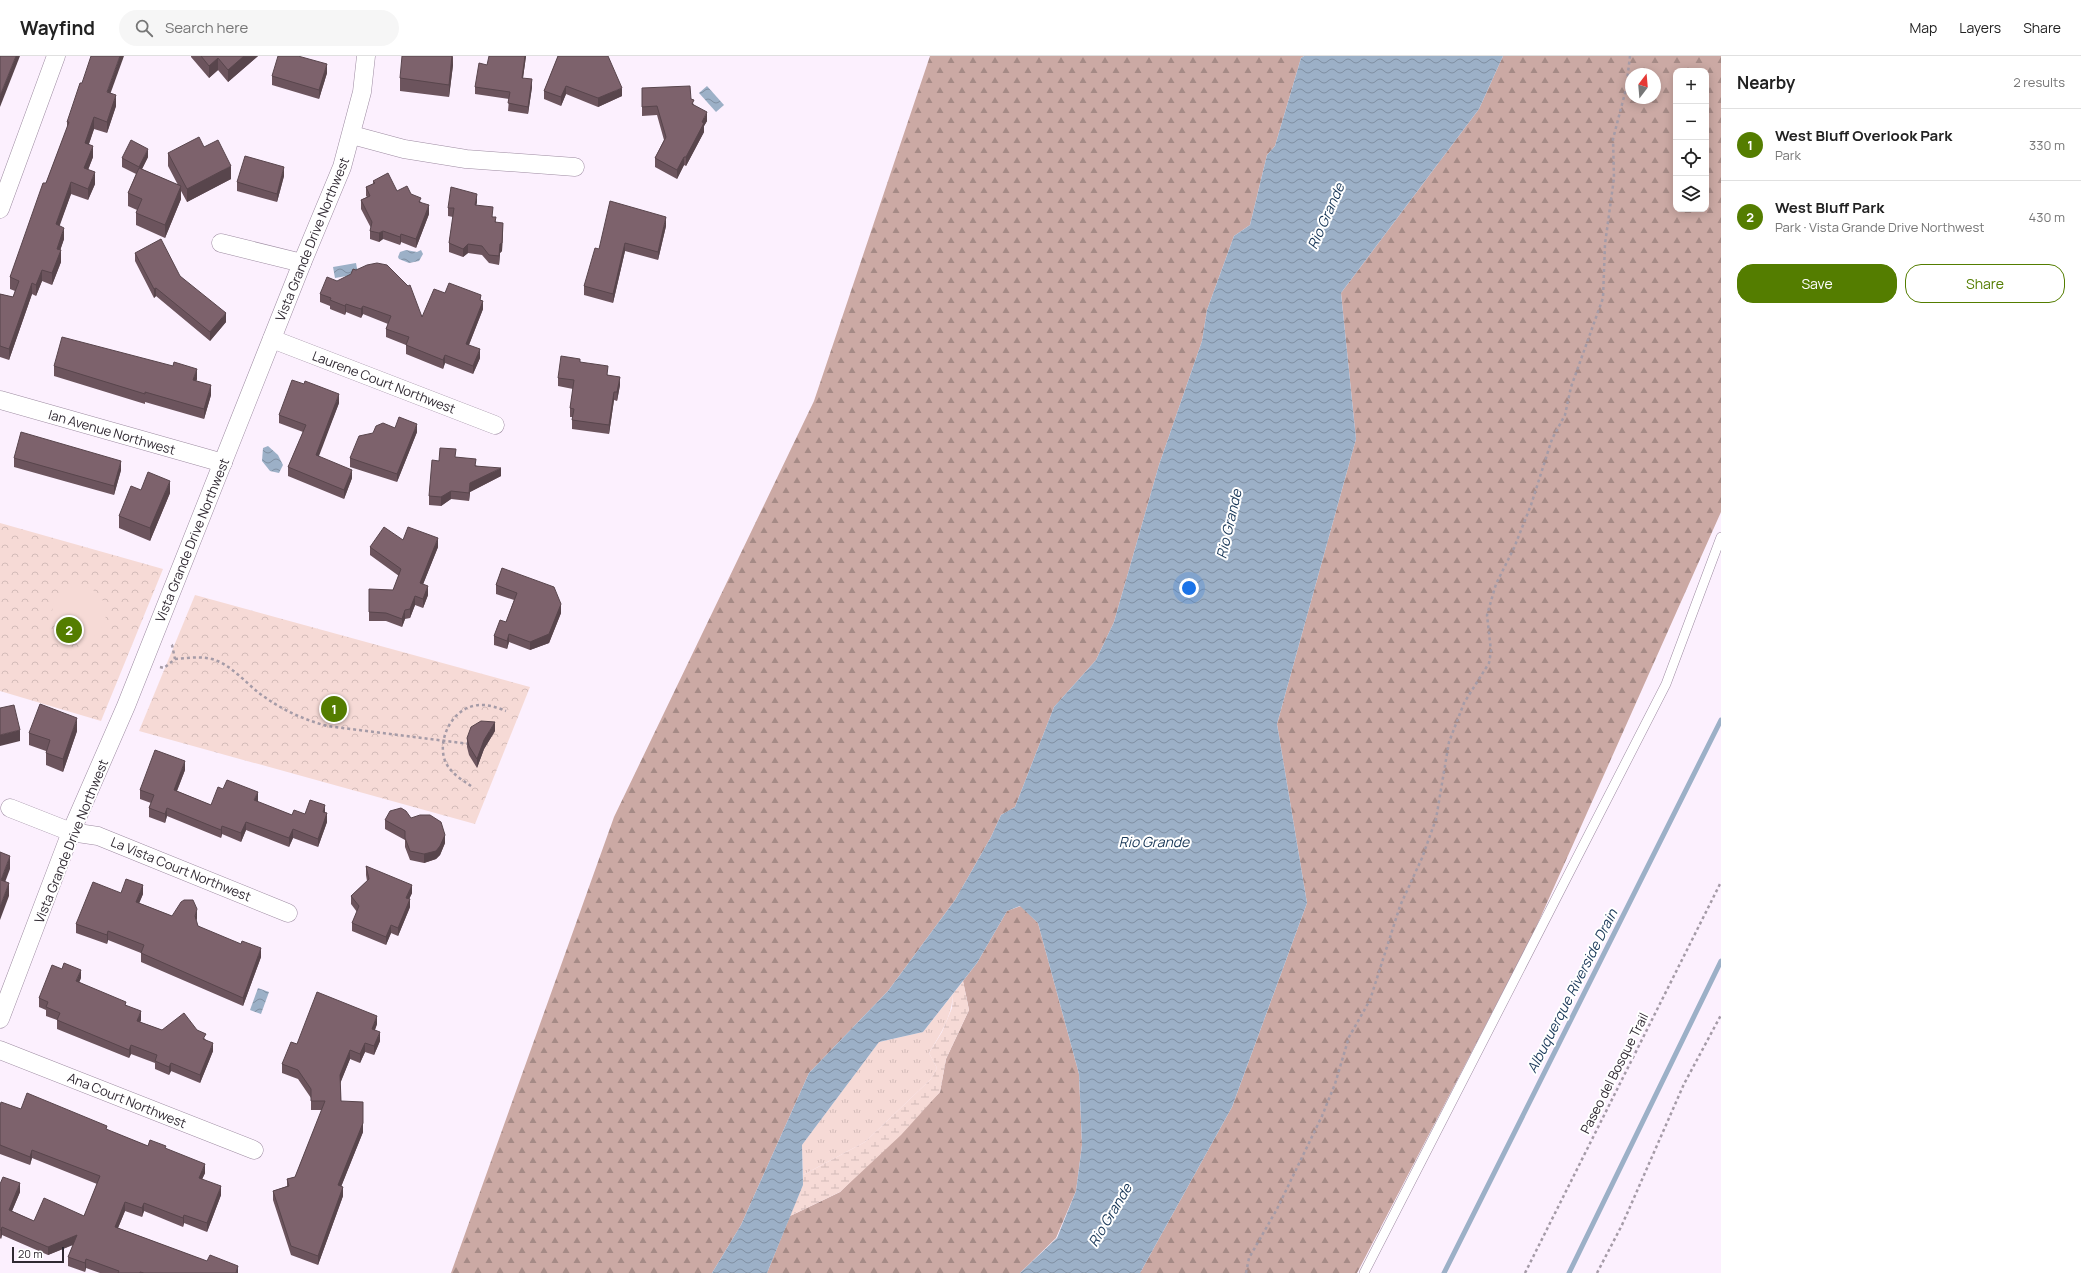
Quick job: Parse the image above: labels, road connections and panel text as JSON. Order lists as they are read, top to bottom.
{
  "streets": {
    "street": [
      "Vista Grande Drive Northwest",
      "Laurene Court Northwest",
      "Ian Avenue Northwest",
      "La Vista Court Northwest",
      "Ana Court Northwest"
    ],
    "path": ["Paseo del Bosque Trail"]
  },
  "crossings": [
    ["Vista Grande Drive Northwest", "Laurene Court Northwest"],
    ["Vista Grande Drive Northwest", "Ian Avenue Northwest"],
    ["Vista Grande Drive Northwest", "La Vista Court Northwest"]
  ],
  "water": ["Rio Grande", "Albuquerque Riverside Drain"],
  "scale_bar": "20 m",
  "north": "top",
  "page": {
    "header": "Wayfind",
    "search": "Search here",
    "nav": ["Map", "Layers", "Share"],
    "heading": ["Nearby", "2 results"],
    "map_buttons": ["+", "−"],
    "list": [
      {
        "mark": "1",
        "name": "West Bluff Overlook Park",
        "note": "Park",
        "value": "330 m"
      },
      {
        "mark": "2",
        "name": "West Bluff Park",
        "note": "Park · Vista Grande Drive Northwest",
        "value": "430 m"
      }
    ],
    "buttons": ["Save", "Share"],
    "pins": ["2", "1"],
    "scale": "20 m"
  }
}
